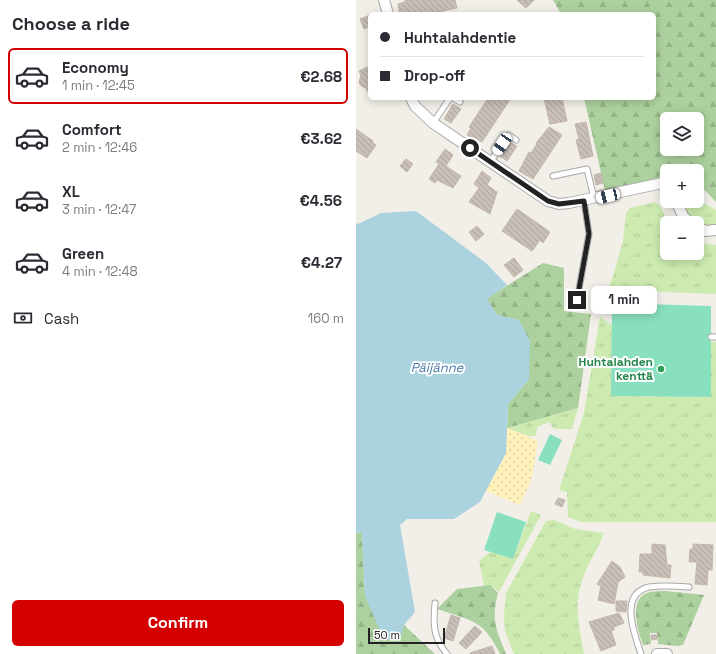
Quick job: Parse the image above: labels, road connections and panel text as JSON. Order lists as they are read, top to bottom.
{
  "water": ["Päijänne"],
  "places": ["Huhtalahden kenttä"],
  "scale_bar": "50 m",
  "page": {
    "heading": "Choose a ride",
    "banner": ["Huhtalahdentie", "Drop-off"],
    "list": [
      {
        "name": "Economy",
        "note": "1 min · 12:45",
        "value": "€2.68"
      },
      {
        "name": "Comfort",
        "note": "2 min · 12:46",
        "value": "€3.62"
      },
      {
        "name": "XL",
        "note": "3 min · 12:47",
        "value": "€4.56"
      },
      {
        "name": "Green",
        "note": "4 min · 12:48",
        "value": "€4.27"
      }
    ],
    "map_buttons": ["+", "−"],
    "bubble": "1 min",
    "pay": ["Cash", "160 m"],
    "buttons": "Confirm",
    "scale": "50 m"
  }
}
